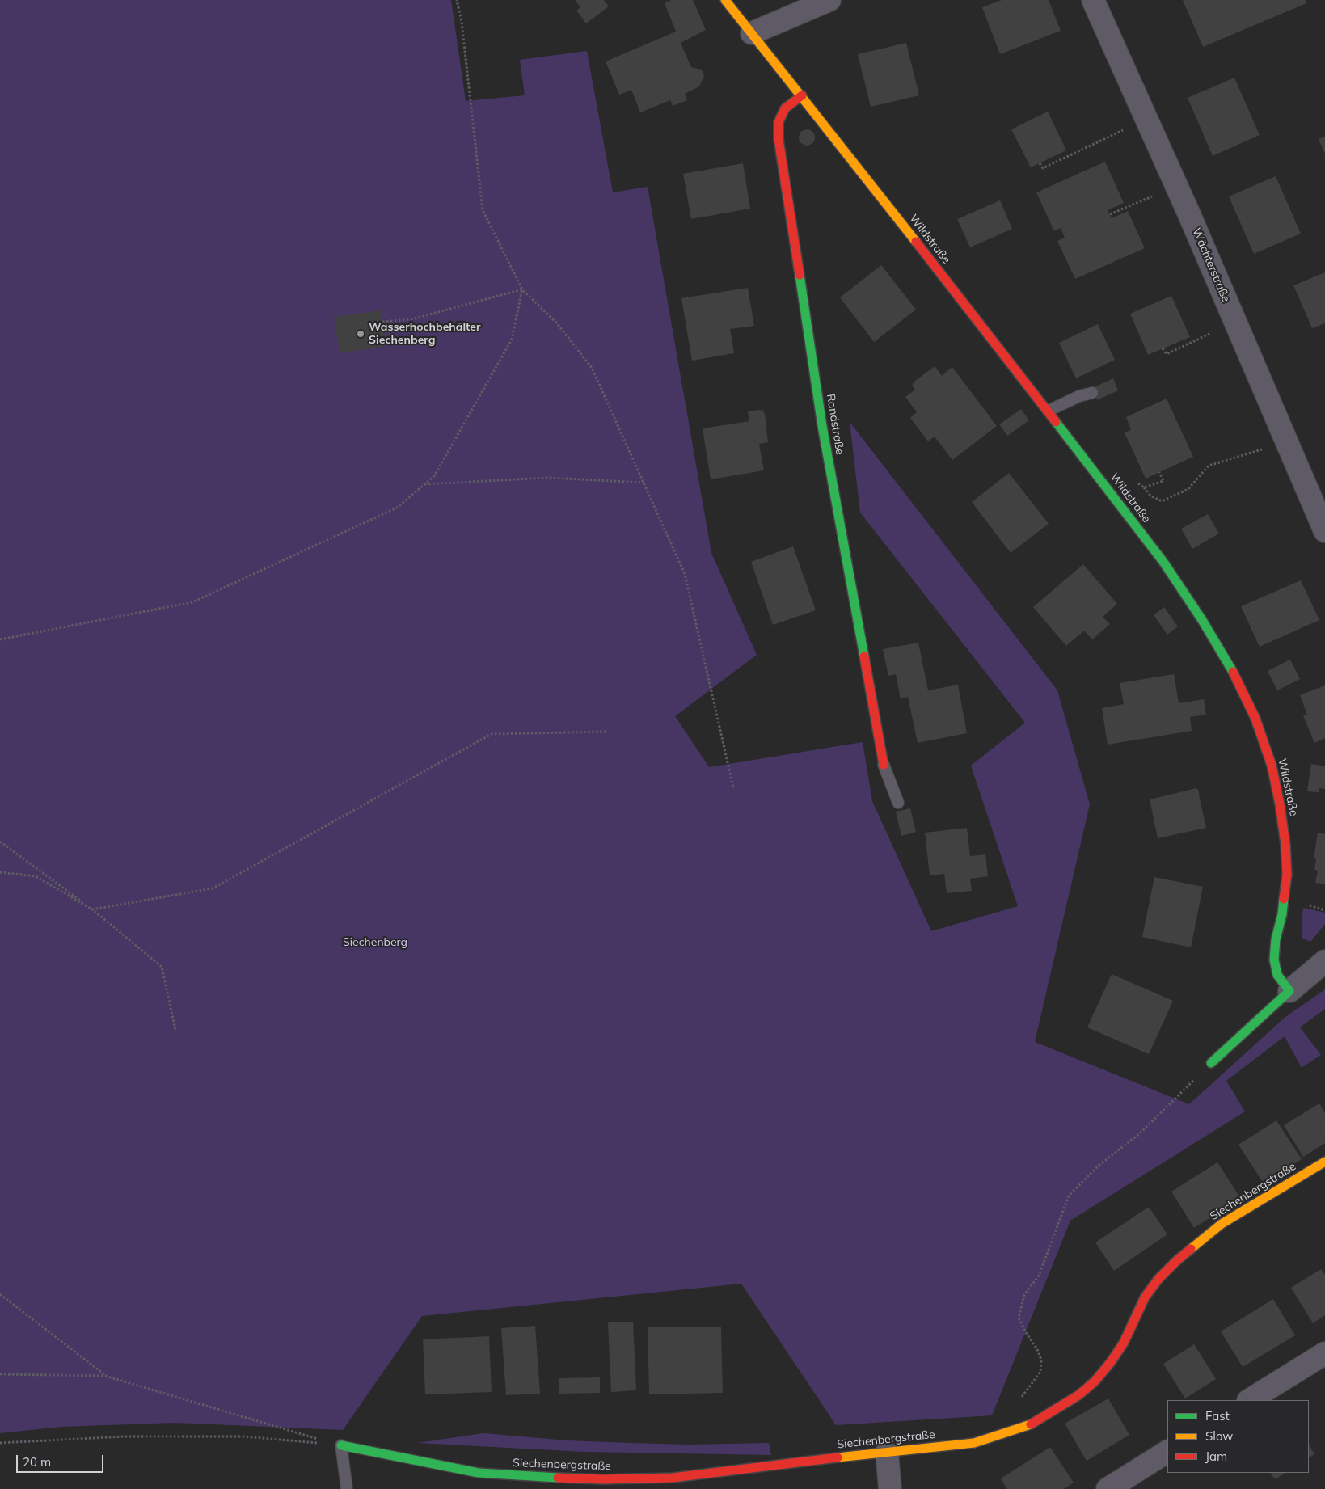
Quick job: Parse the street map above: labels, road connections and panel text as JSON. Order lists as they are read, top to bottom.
{
  "streets": {
    "street": [
      "Wildstraße",
      "Wächterstraße",
      "Randstraße",
      "Siechenbergstraße"
    ]
  },
  "crossings": [
    ["Wildstraße", "Randstraße"]
  ],
  "parks": ["Siechenberg"],
  "places": ["Wasserhochbehälter Siechenberg"],
  "legend": ["Fast", "Slow", "Jam"],
  "scale_bar": "20 m"
}
